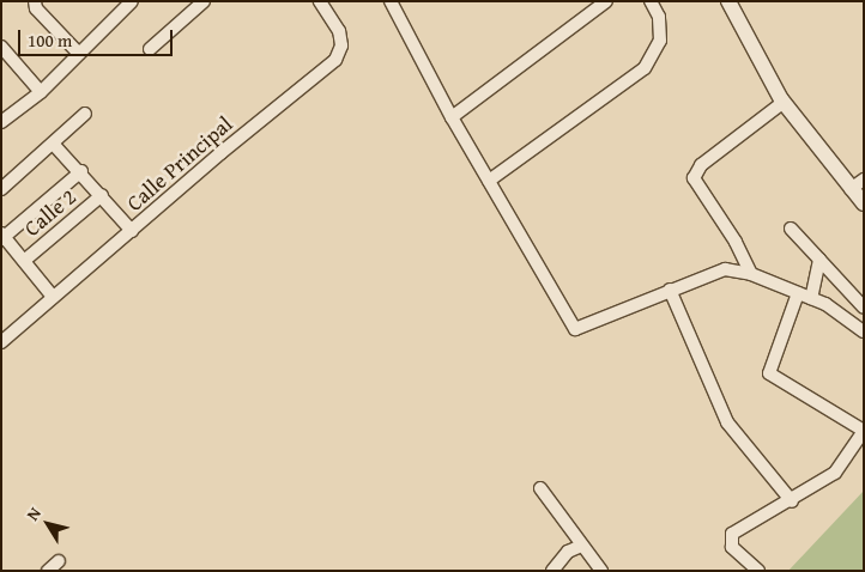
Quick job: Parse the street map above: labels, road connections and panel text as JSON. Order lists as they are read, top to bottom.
{
  "streets": {
    "street": ["Calle Principal", "Calle 2"]
  },
  "scale_bar": "100 m",
  "north": "top left"
}
